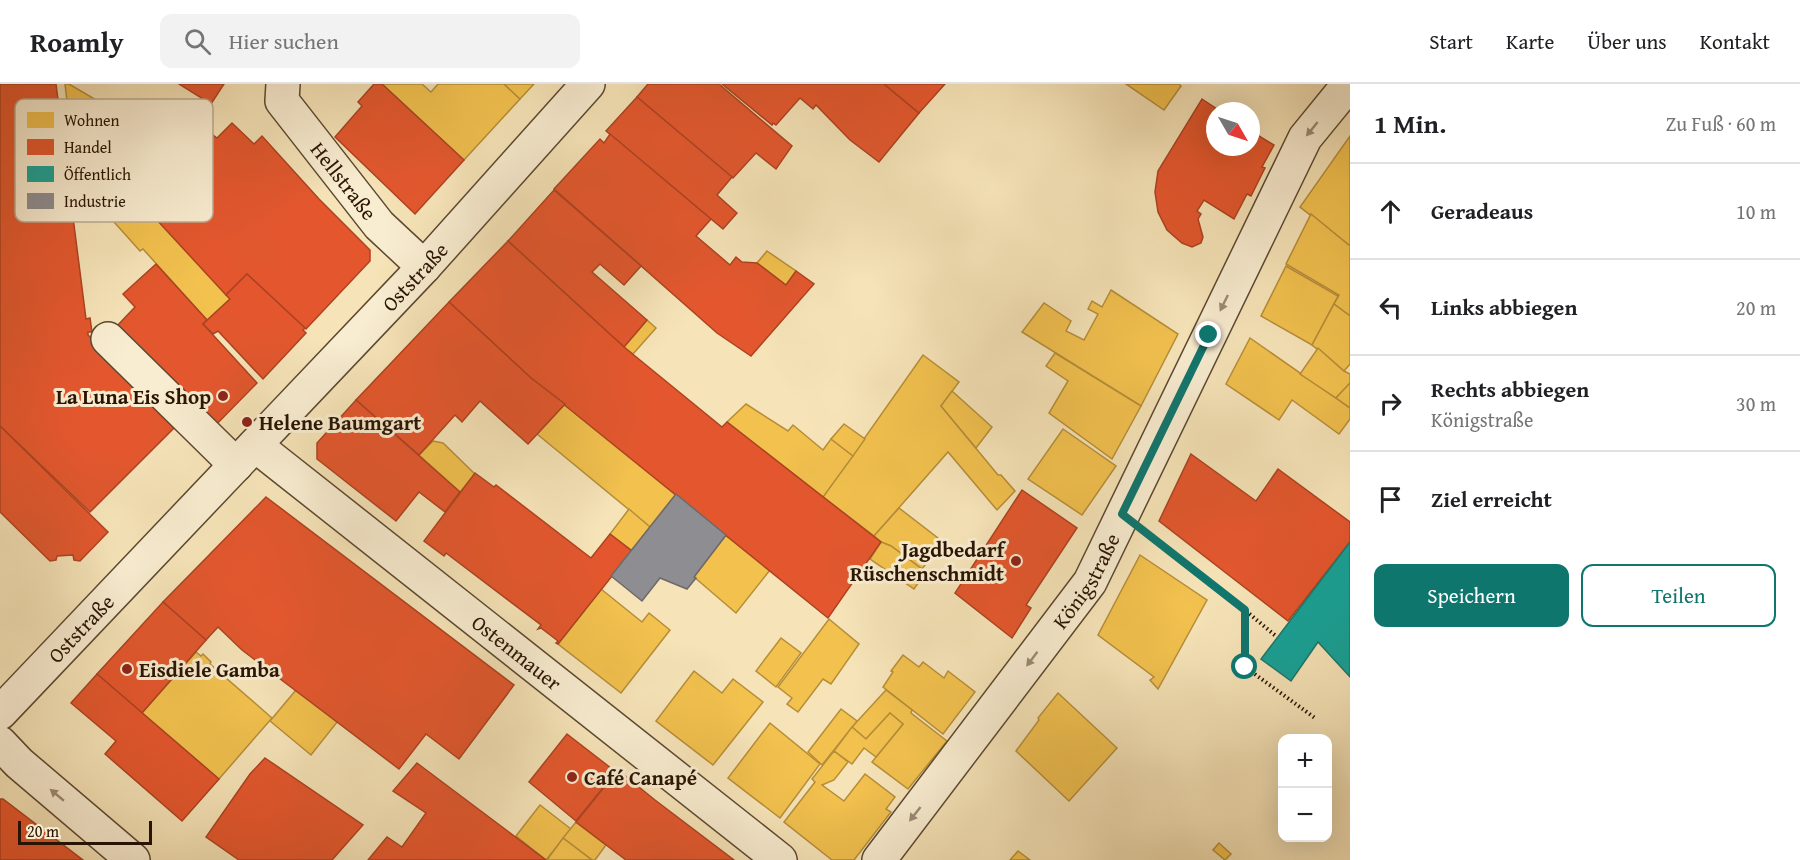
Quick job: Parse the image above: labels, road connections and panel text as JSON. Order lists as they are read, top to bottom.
{
  "streets": {
    "street": [
      "Hellstraße",
      "Oststraße",
      "Königstraße",
      "Ostenmauer"
    ]
  },
  "crossings": [
    ["Hellstraße", "Oststraße"],
    ["Oststraße", "Ostenmauer"]
  ],
  "one_way": ["Königstraße"],
  "places": [
    "La Luna Eis Shop",
    "Helene Baumgart",
    "Jagdbedarf Rüschenschmidt",
    "Eisdiele Gamba",
    "Café Canapé"
  ],
  "legend": [
    "Wohnen",
    "Handel",
    "Öffentlich",
    "Industrie"
  ],
  "scale_bar": "20 m",
  "north": "bottom right",
  "page": {
    "header": "Roamly",
    "search": "Hier suchen",
    "nav": [
      "Start",
      "Karte",
      "Über uns",
      "Kontakt"
    ],
    "heading": ["1 Min.", "Zu Fuß · 60 m"],
    "list": [
      ["Geradeaus", "10 m"],
      ["Links abbiegen", "20 m"],
      ["Rechts abbiegen", "Königstraße", "30 m"],
      "Ziel erreicht"
    ],
    "buttons": ["Speichern", "Teilen"],
    "map_buttons": ["+", "−"],
    "scale": "20 m"
  }
}
